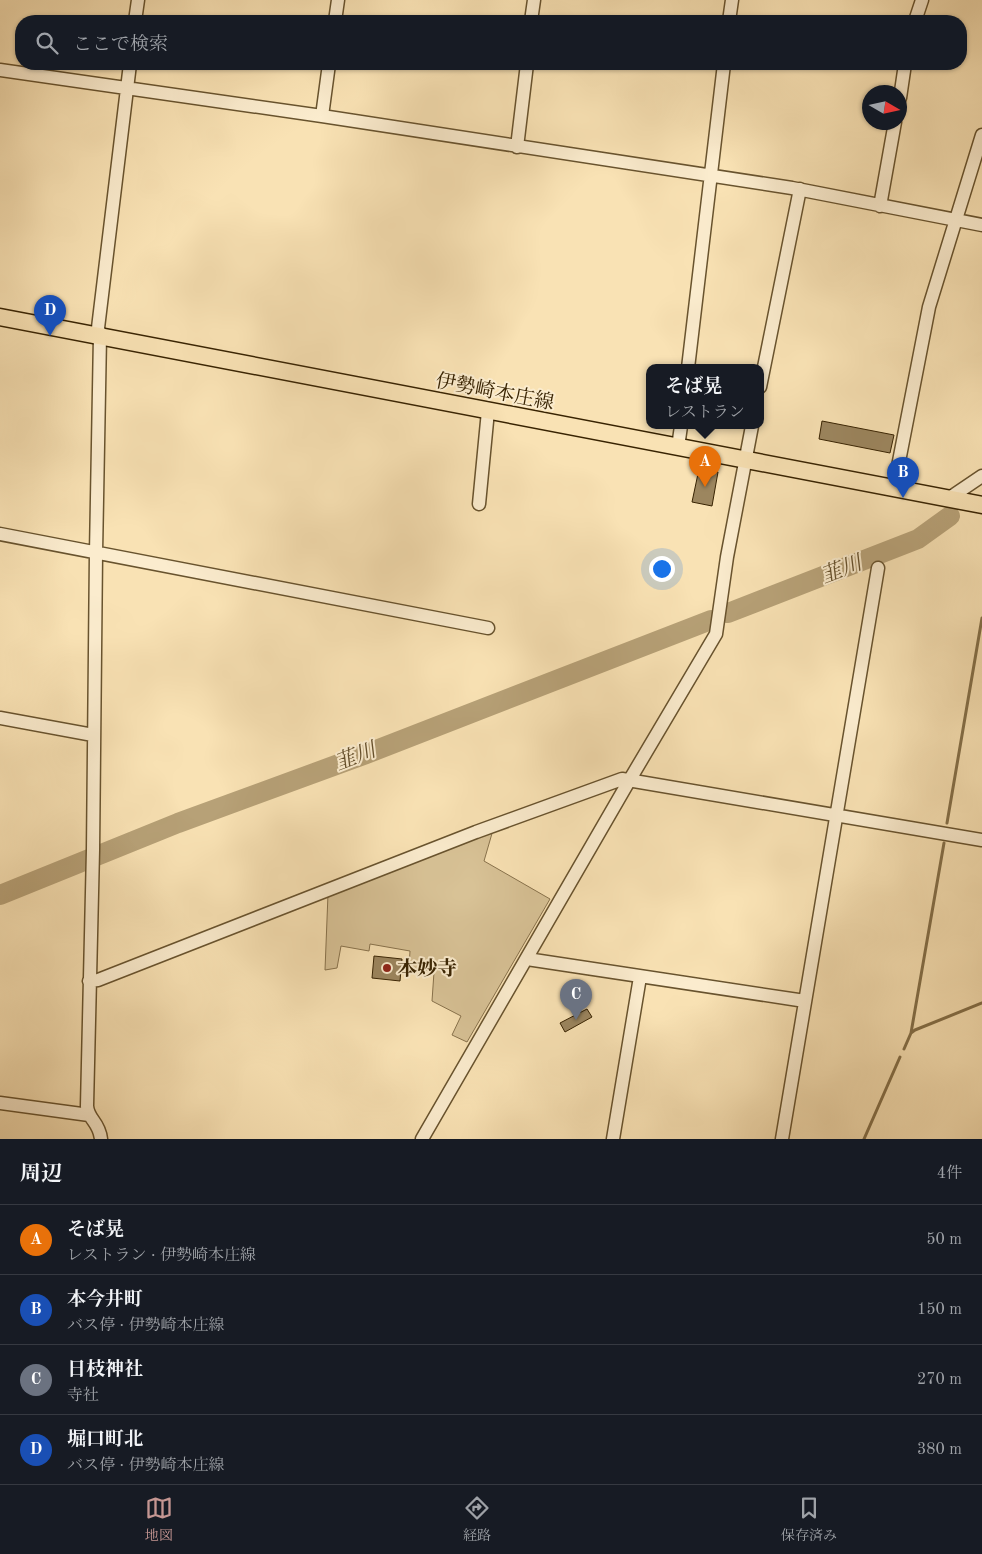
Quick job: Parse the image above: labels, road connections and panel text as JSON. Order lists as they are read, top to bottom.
{
  "streets": {
    "main road": ["伊勢崎本庄線"]
  },
  "water": ["韮川"],
  "places": ["本妙寺"],
  "north": "right",
  "page": {
    "search": "ここで検索",
    "pins": [
      "D",
      "A",
      "B",
      "C"
    ],
    "popup": ["そば晃", "レストラン"],
    "heading": ["周辺", "4件"],
    "list": [
      {
        "mark": "A",
        "name": "そば晃",
        "note": "レストラン · 伊勢崎本庄線",
        "value": "50 m"
      },
      {
        "mark": "B",
        "name": "本今井町",
        "note": "バス停 · 伊勢崎本庄線",
        "value": "150 m"
      },
      {
        "mark": "C",
        "name": "日枝神社",
        "note": "寺社",
        "value": "270 m"
      },
      {
        "mark": "D",
        "name": "堀口町北",
        "note": "バス停 · 伊勢崎本庄線",
        "value": "380 m"
      }
    ],
    "nav": ["地図", "経路", "保存済み"]
  }
}
